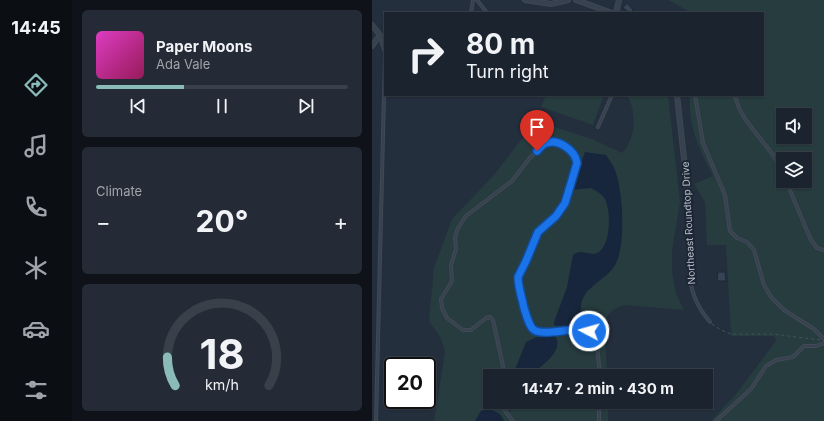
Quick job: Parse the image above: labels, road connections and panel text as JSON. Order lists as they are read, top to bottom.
{
  "streets": {
    "street": ["Northeast Roundtop Drive"]
  },
  "page": {
    "tabs": "14:45",
    "turn": ["80 m", "Turn right"],
    "song": ["Paper Moons", "Ada Vale"],
    "tile": "Climate",
    "heat": ["−", "20°", "+"],
    "limit": "20",
    "trip": "14:47 · 2 min · 430 m",
    "gauge": ["18", "km/h"]
  }
}
